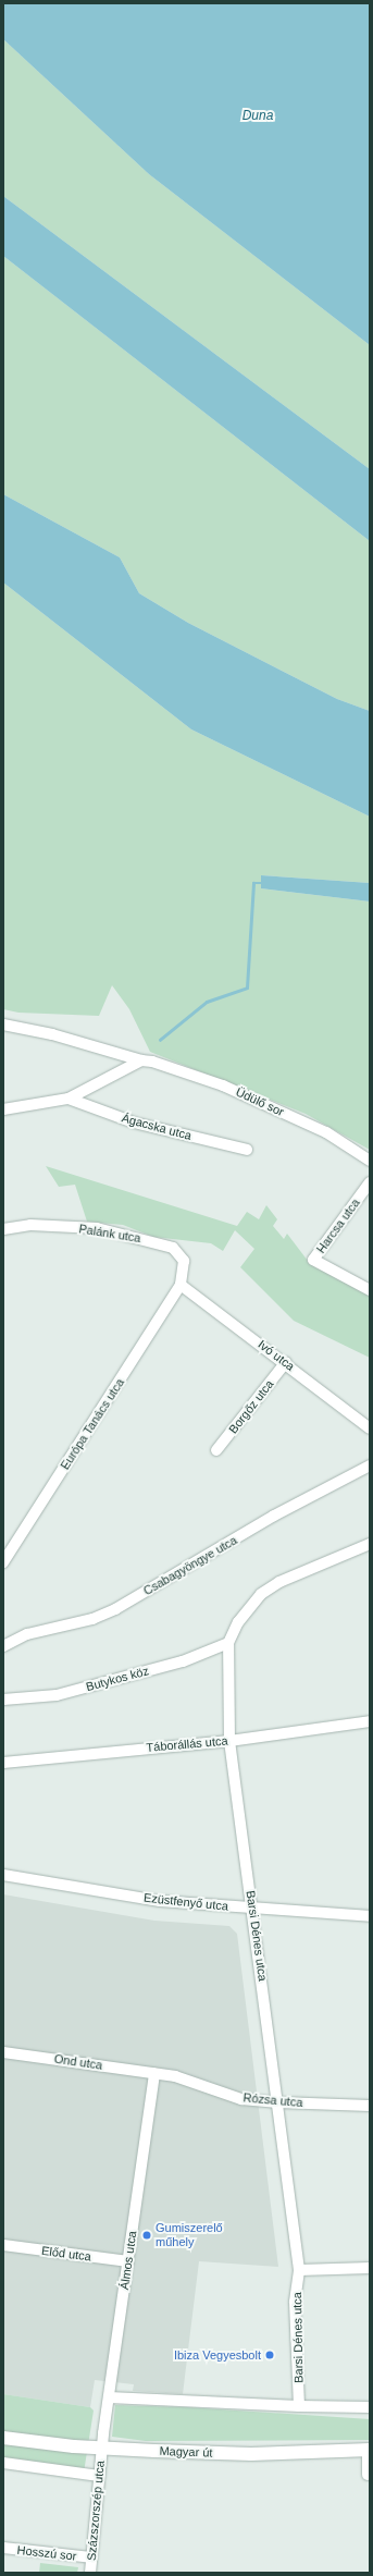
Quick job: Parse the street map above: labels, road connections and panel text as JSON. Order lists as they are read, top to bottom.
{
  "streets": {
    "street": [
      "Üdülő sor",
      "Ágacska utca",
      "Harcsa utca",
      "Palánk utca",
      "Ivó utca",
      "Borgőz utca",
      "Európa Tanács utca",
      "Csabagyöngye utca",
      "Butykos köz",
      "Táborállás utca",
      "Ezüstfenyő utca",
      "Barsi Dénes utca",
      "Ond utca",
      "Rózsa utca",
      "Előd utca",
      "Álmos utca",
      "Magyar út",
      "Százszorszép utca",
      "Hosszú sor"
    ]
  },
  "crossings": [
    ["Palánk utca", "Ivó utca"],
    ["Palánk utca", "Európa Tanács utca"],
    ["Ivó utca", "Borgőz utca"],
    ["Ivó utca", "Európa Tanács utca"],
    ["Butykos köz", "Barsi Dénes utca"],
    ["Táborállás utca", "Barsi Dénes utca"],
    ["Ezüstfenyő utca", "Barsi Dénes utca"],
    ["Barsi Dénes utca", "Rózsa utca"],
    ["Ond utca", "Rózsa utca"],
    ["Ond utca", "Álmos utca"],
    ["Rózsa utca", "Álmos utca"],
    ["Előd utca", "Álmos utca"],
    ["Álmos utca", "Magyar út"],
    ["Álmos utca", "Százszorszép utca"],
    ["Magyar út", "Százszorszép utca"],
    ["Százszorszép utca", "Hosszú sor"]
  ],
  "water": ["Duna"],
  "places": ["Gumiszerelő műhely", "Ibiza Vegyesbolt"]
}
